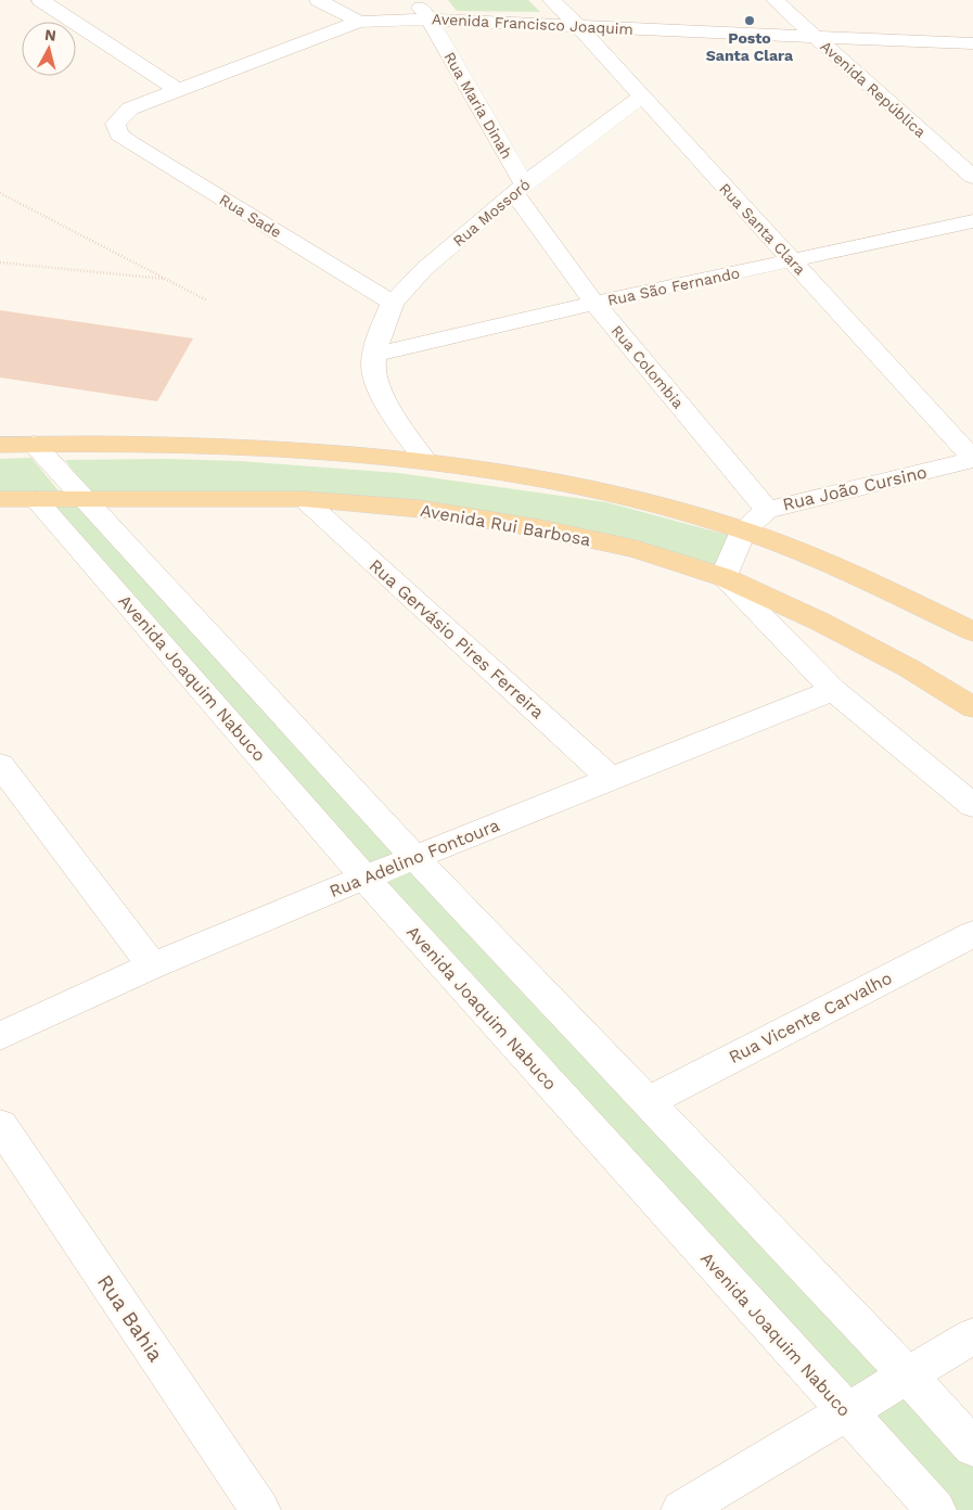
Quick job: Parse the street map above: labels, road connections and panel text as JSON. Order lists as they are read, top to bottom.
{
  "streets": {
    "main road": ["Avenida Rui Barbosa"],
    "street": [
      "Avenida Francisco Joaquim",
      "Avenida República",
      "Rua Maria Dinah",
      "Rua Mossoró",
      "Rua Sade",
      "Rua Santa Clara",
      "Rua São Fernando",
      "Rua Colombia",
      "Rua João Cursino",
      "Rua Gervásio Pires Ferreira",
      "Avenida Joaquim Nabuco",
      "Rua Adelino Fontoura",
      "Rua Vicente Carvalho",
      "Rua Bahia"
    ]
  },
  "crossings": [
    ["Avenida Francisco Joaquim", "Avenida República"],
    ["Avenida Francisco Joaquim", "Rua Maria Dinah"],
    ["Avenida Francisco Joaquim", "Rua Sade"],
    ["Avenida Francisco Joaquim", "Rua Santa Clara"],
    ["Rua Maria Dinah", "Rua Mossoró"],
    ["Rua Maria Dinah", "Rua Colombia"],
    ["Rua Mossoró", "Rua Sade"],
    ["Rua Mossoró", "Rua Santa Clara"],
    ["Rua Mossoró", "Rua São Fernando"],
    ["Rua Mossoró", "Rua Colombia"],
    ["Rua Santa Clara", "Rua São Fernando"],
    ["Rua Santa Clara", "Rua João Cursino"],
    ["Rua São Fernando", "Rua Colombia"],
    ["Rua Colombia", "Rua João Cursino"],
    ["Avenida Rui Barbosa", "Rua Gervásio Pires Ferreira"],
    ["Avenida Rui Barbosa", "Avenida Joaquim Nabuco"],
    ["Rua Gervásio Pires Ferreira", "Rua Adelino Fontoura"],
    ["Avenida Joaquim Nabuco", "Rua Adelino Fontoura"]
  ],
  "places": ["Posto Santa Clara"],
  "north": "top"
}
